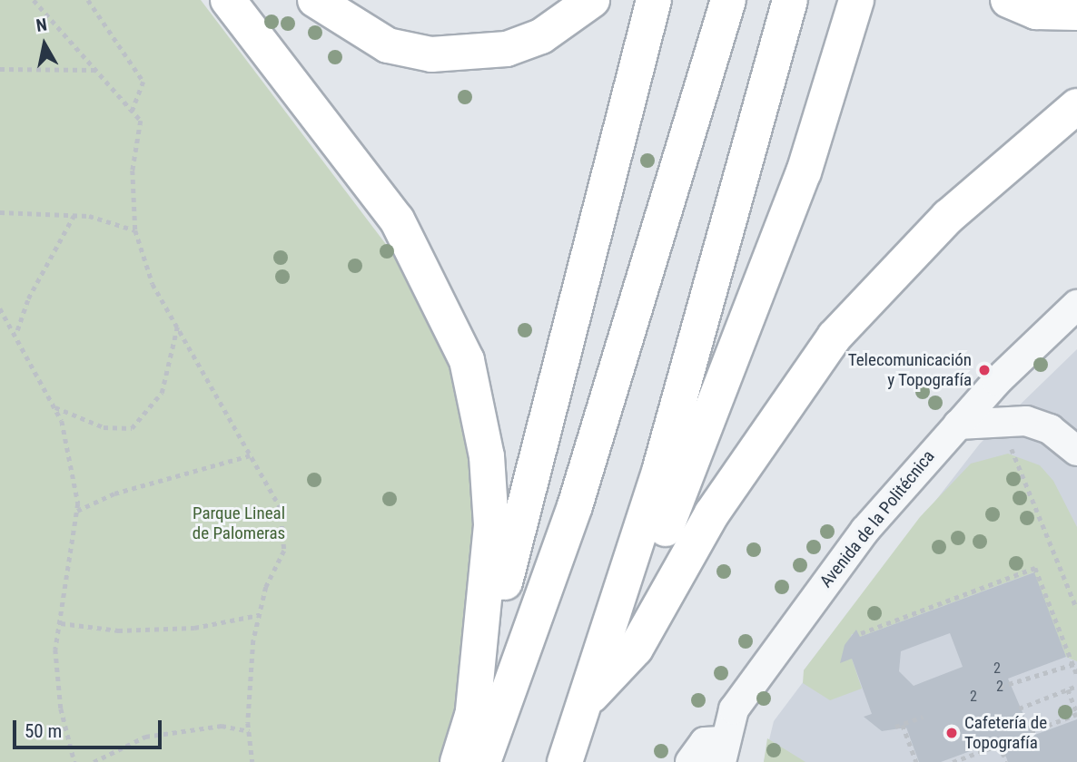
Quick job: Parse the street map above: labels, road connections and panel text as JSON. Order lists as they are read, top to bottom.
{
  "streets": {
    "street": ["Avenida de la Politécnica"]
  },
  "parks": ["Parque Lineal de Palomeras"],
  "places": ["Telecomunicación y Topografía", "Cafetería de Topografía"],
  "house_numbers": ["2", "2", "2"],
  "scale_bar": "50 m",
  "north": "top"
}
